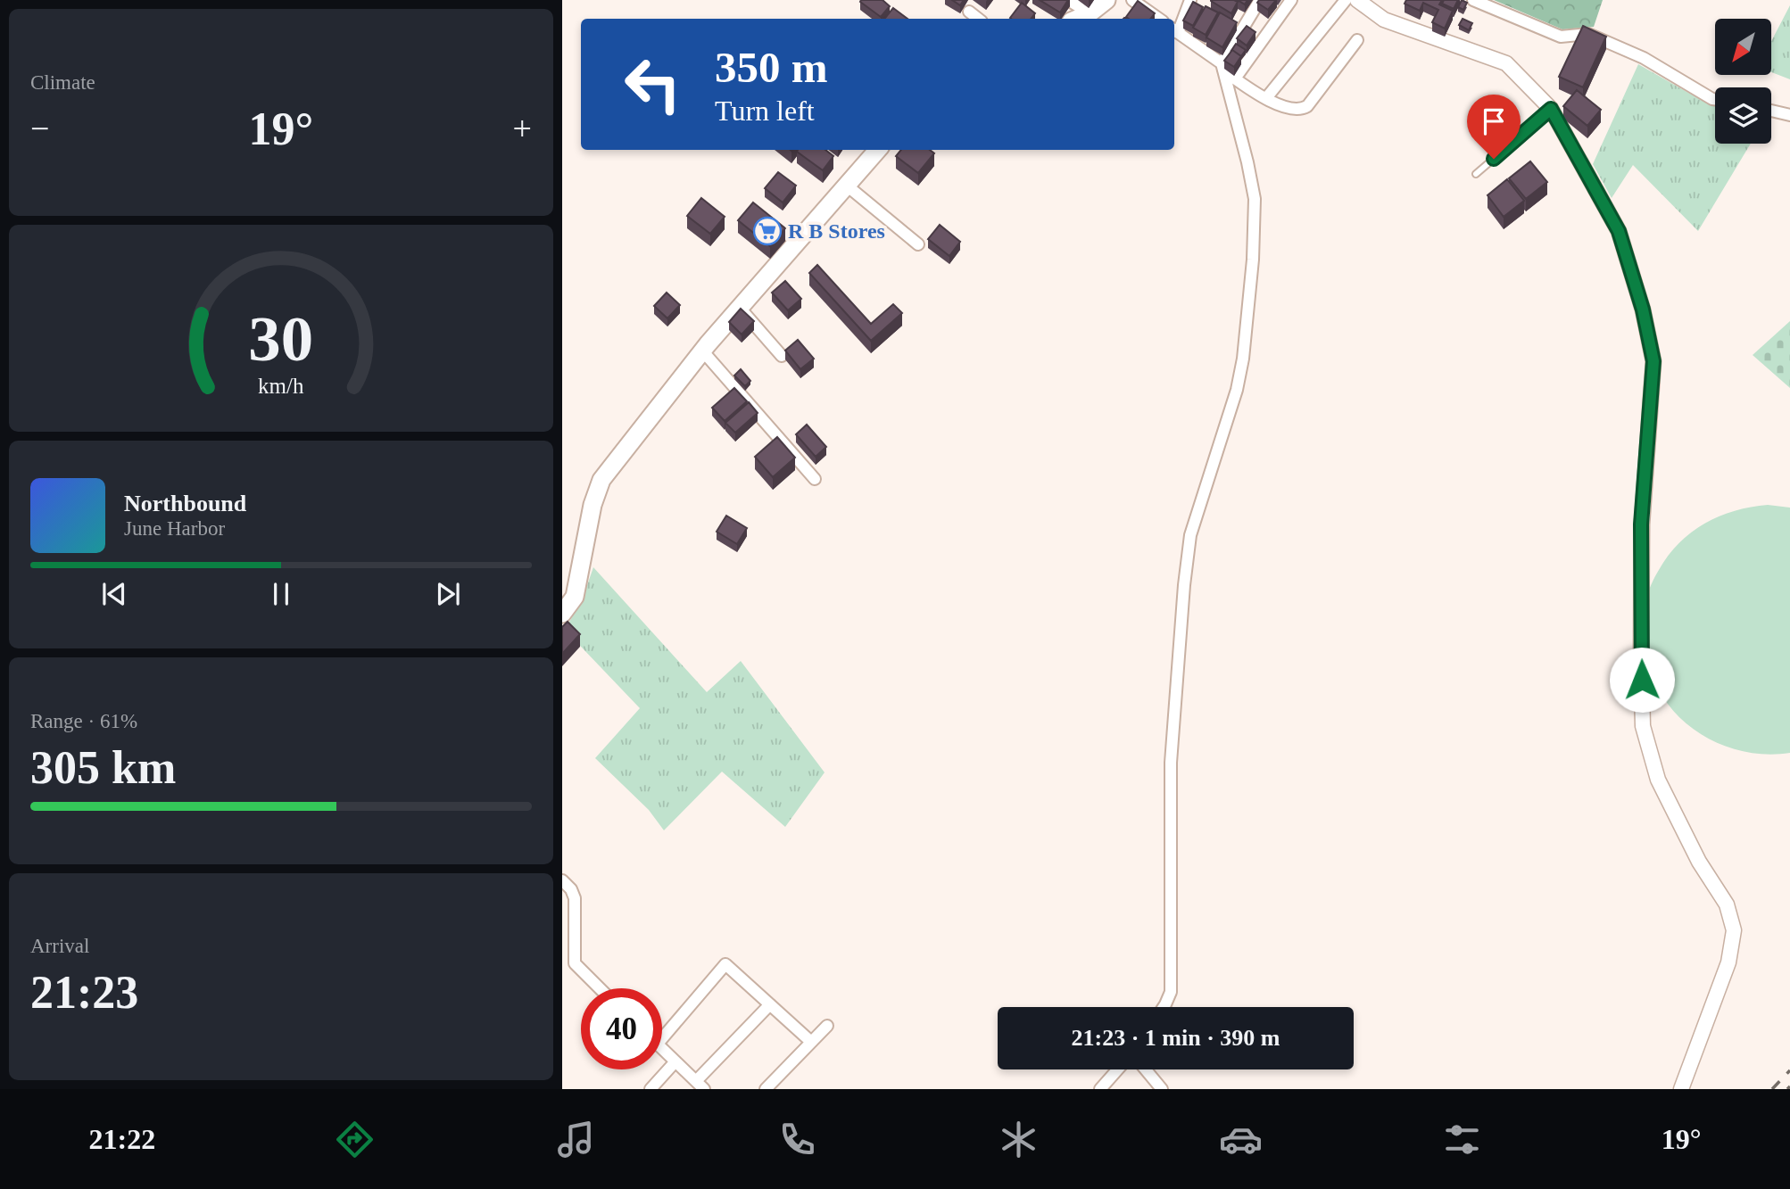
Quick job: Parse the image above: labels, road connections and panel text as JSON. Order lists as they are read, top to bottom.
{
  "places": {
    "supermarket": ["R B Stores"]
  },
  "north": "bottom left",
  "page": {
    "tile": [
      "Climate",
      ["Range · 61%", "305 km"],
      ["Arrival", "21:23"]
    ],
    "turn": ["350 m", "Turn left"],
    "heat": ["−", "19°", "+"],
    "song": ["Northbound", "June Harbor"],
    "limit": "40",
    "trip": "21:23 · 1 min · 390 m",
    "tabs": ["21:22", "19°"],
    "gauge": ["30", "km/h"]
  }
}
